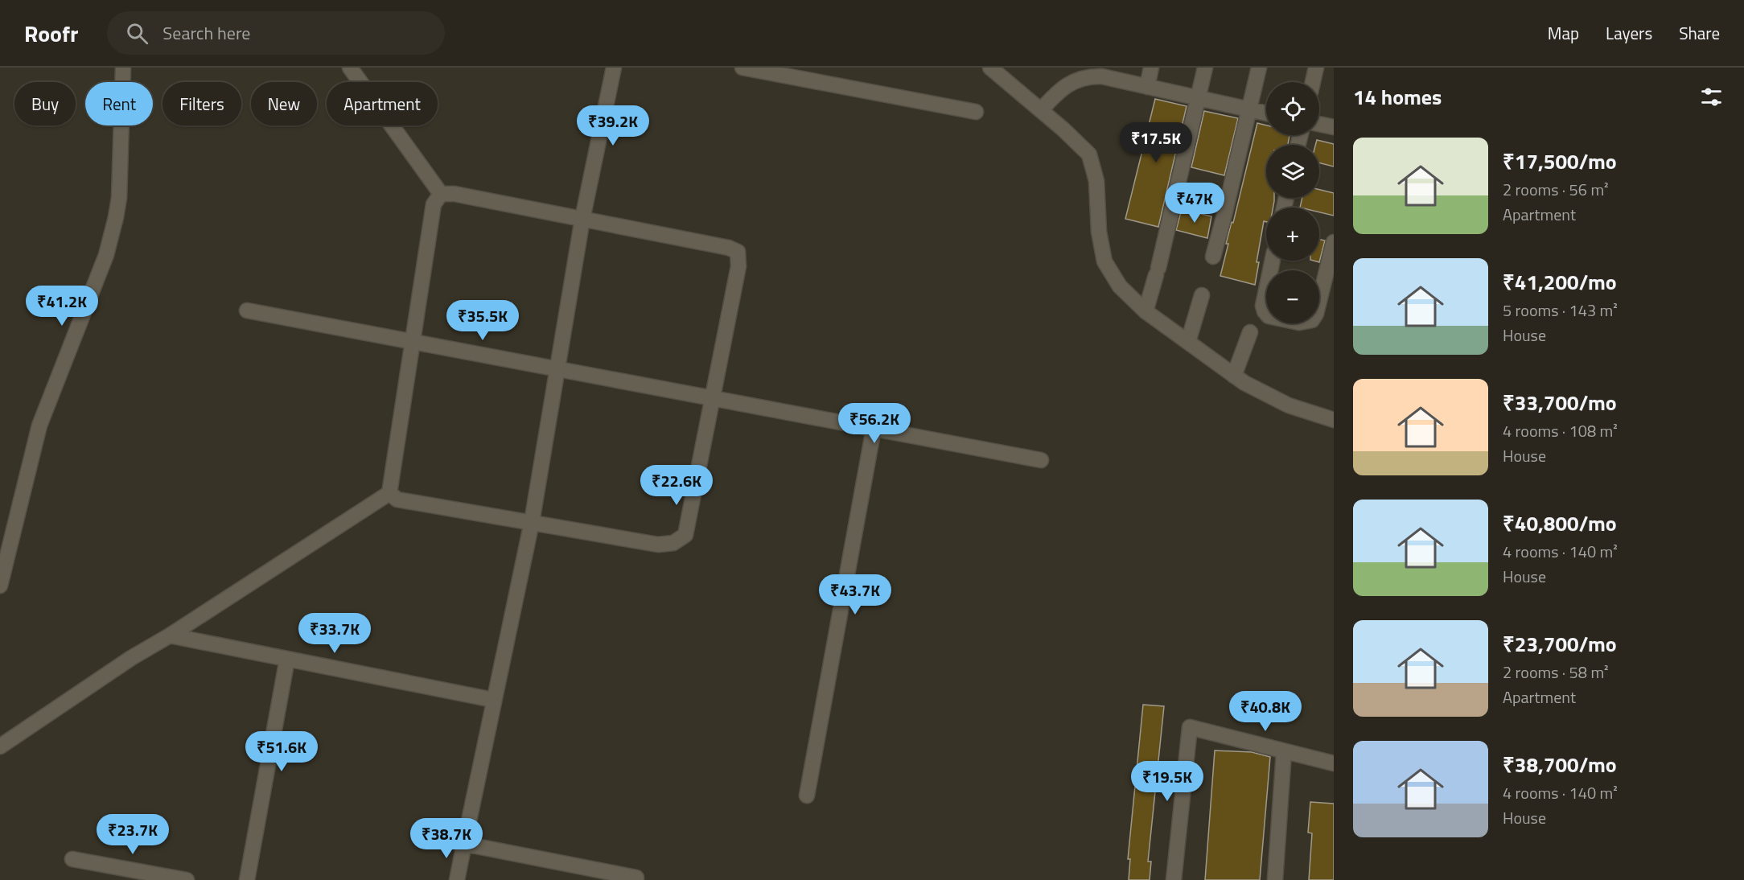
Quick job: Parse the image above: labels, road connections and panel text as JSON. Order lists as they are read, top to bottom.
{
  "page": {
    "header": "Roofr",
    "search": "Search here",
    "nav": ["Map", "Layers", "Share"],
    "heading": "14 homes",
    "map_buttons": ["+", "−"],
    "chip": [
      "Buy",
      "Rent",
      "Filters",
      "New",
      "Apartment"
    ],
    "price": [
      "₹39.2K",
      "₹17.5K",
      "₹47K",
      "₹41.2K",
      "₹35.5K",
      "₹56.2K",
      "₹22.6K",
      "₹43.7K",
      "₹33.7K",
      "₹40.8K",
      "₹51.6K",
      "₹19.5K",
      "₹23.7K",
      "₹38.7K"
    ],
    "list": [
      {
        "name": "₹17,500/mo",
        "note": "2 rooms · 56 m² · Apartment"
      },
      {
        "name": "₹41,200/mo",
        "note": "5 rooms · 143 m² · House"
      },
      {
        "name": "₹33,700/mo",
        "note": "4 rooms · 108 m² · House"
      },
      {
        "name": "₹40,800/mo",
        "note": "4 rooms · 140 m² · House"
      },
      {
        "name": "₹23,700/mo",
        "note": "2 rooms · 58 m² · Apartment"
      },
      {
        "name": "₹38,700/mo",
        "note": "4 rooms · 140 m² · House"
      }
    ]
  }
}
